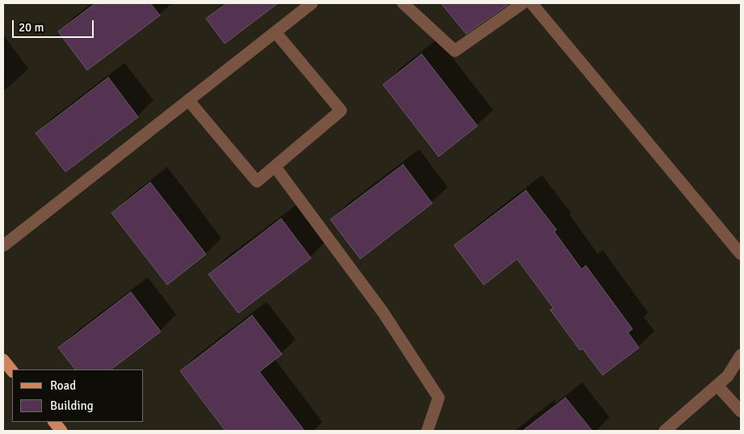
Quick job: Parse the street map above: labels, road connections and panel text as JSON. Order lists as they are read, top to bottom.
{
  "legend": ["Road", "Building"],
  "scale_bar": "20 m"
}
